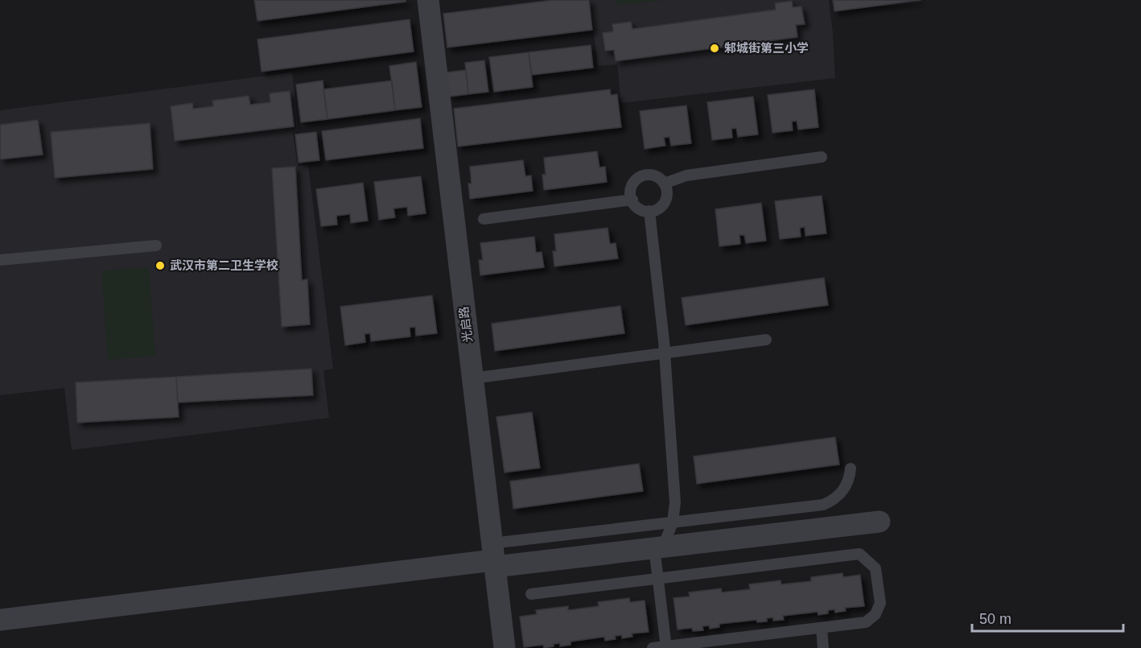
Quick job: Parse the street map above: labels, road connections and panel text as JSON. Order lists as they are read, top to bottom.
{
  "streets": {
    "street": ["光启路"]
  },
  "places": ["邾城街第三小学", "武汉市第二卫生学校"],
  "scale_bar": "50 m"
}
